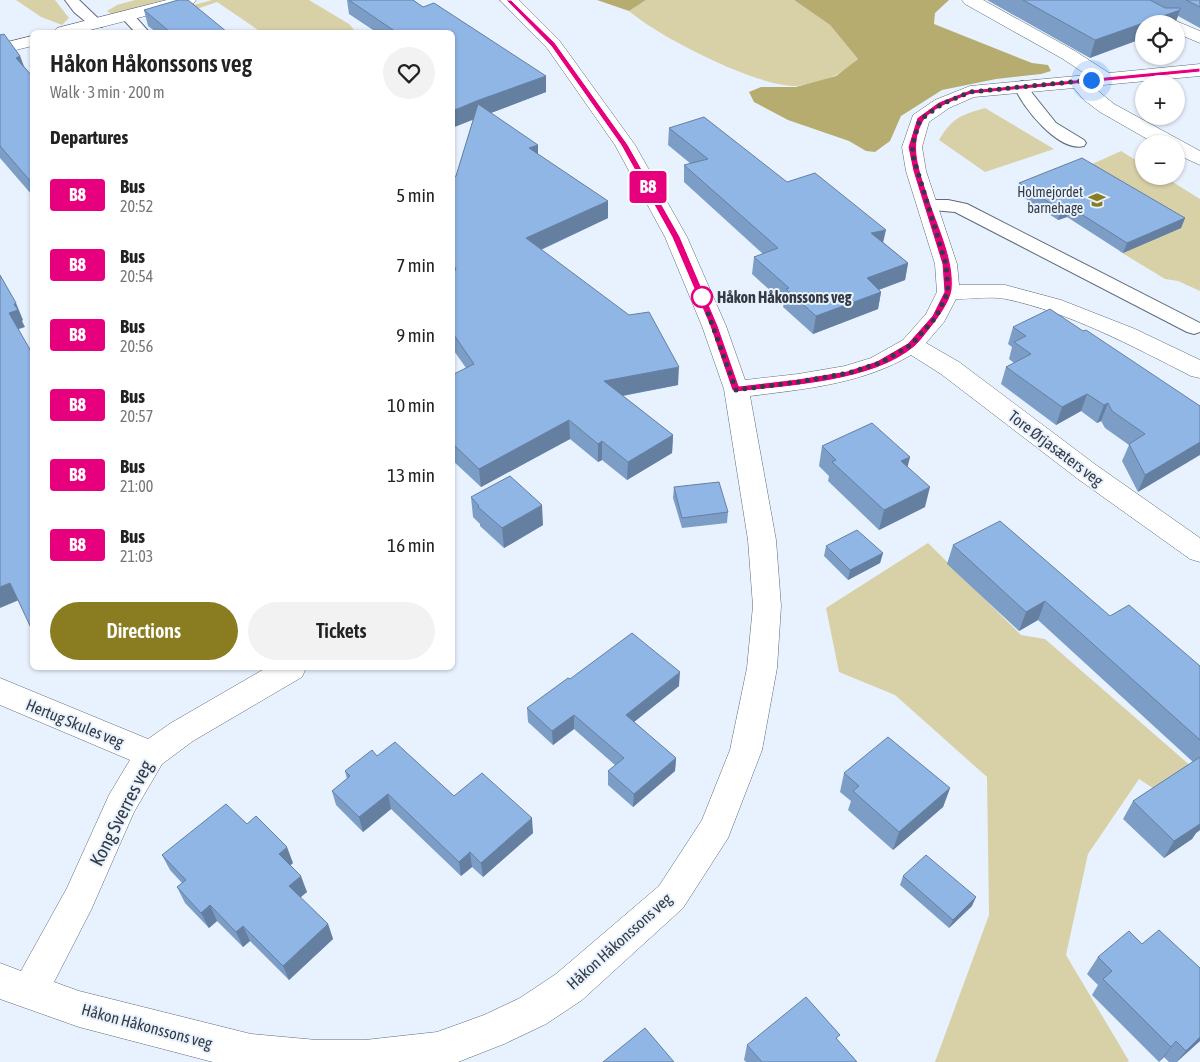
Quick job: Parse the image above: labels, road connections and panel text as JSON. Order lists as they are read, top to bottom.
{
  "streets": {
    "street": [
      "Tore Ørjasæters veg",
      "Hertug Skules veg",
      "Kong Sverres veg",
      "Håkon Håkonssons veg"
    ]
  },
  "crossings": [
    ["Hertug Skules veg", "Kong Sverres veg"],
    ["Kong Sverres veg", "Håkon Håkonssons veg"]
  ],
  "places": {
    "school or university": ["Holmejordet barnehage"],
    "other": ["Håkon Håkonssons veg"]
  },
  "lines": ["bus line B8"],
  "page": {
    "on_map": "B8",
    "map_buttons": ["+", "−"],
    "heading": [
      ["Håkon Håkonssons veg", "Walk · 3 min · 200 m"],
      "Departures"
    ],
    "list": [
      {
        "mark": "B8",
        "name": "Bus",
        "note": "20:52",
        "value": "5 min"
      },
      {
        "mark": "B8",
        "name": "Bus",
        "note": "20:54",
        "value": "7 min"
      },
      {
        "mark": "B8",
        "name": "Bus",
        "note": "20:56",
        "value": "9 min"
      },
      {
        "mark": "B8",
        "name": "Bus",
        "note": "20:57",
        "value": "10 min"
      },
      {
        "mark": "B8",
        "name": "Bus",
        "note": "21:00",
        "value": "13 min"
      },
      {
        "mark": "B8",
        "name": "Bus",
        "note": "21:03",
        "value": "16 min"
      }
    ],
    "buttons": ["Directions", "Tickets"]
  }
}
